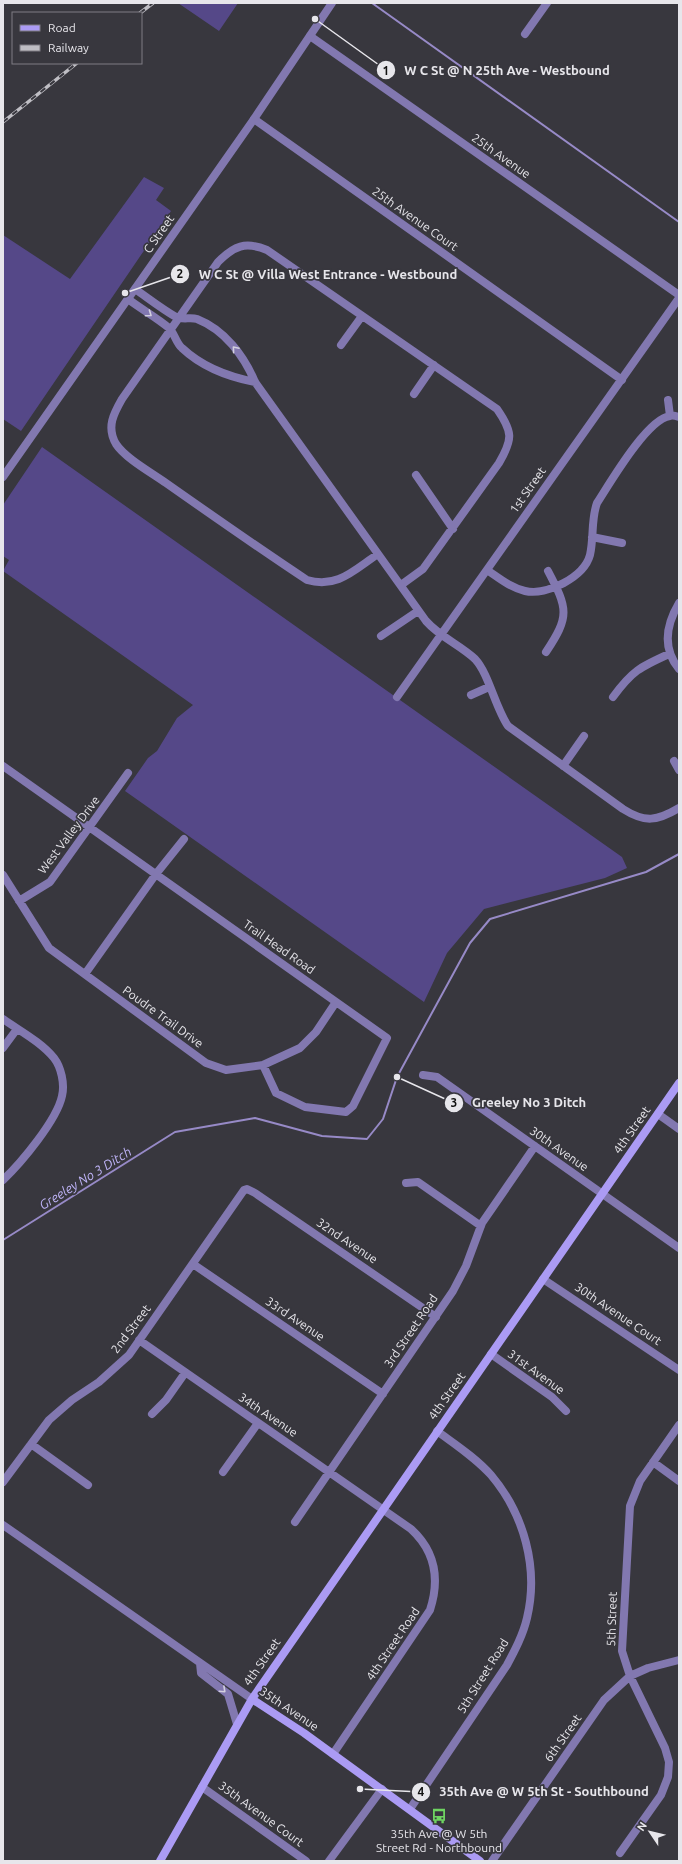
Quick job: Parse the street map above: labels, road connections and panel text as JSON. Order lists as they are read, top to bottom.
{
  "streets": {
    "main road": ["4th Street", "35th Avenue"],
    "street": [
      "25th Avenue",
      "25th Avenue Court",
      "C Street",
      "1st Street",
      "West Valley Drive",
      "Trail Head Road",
      "Poudre Trail Drive",
      "30th Avenue",
      "32nd Avenue",
      "30th Avenue Court",
      "33rd Avenue",
      "2nd Street",
      "3rd Street Road",
      "31st Avenue",
      "34th Avenue",
      "5th Street",
      "4th Street Road",
      "5th Street Road",
      "6th Street",
      "35th Avenue Court"
    ]
  },
  "crossings": [
    ["25th Avenue", "C Street"],
    ["25th Avenue", "1st Street"],
    ["25th Avenue Court", "C Street"],
    ["25th Avenue Court", "1st Street"],
    ["West Valley Drive", "Trail Head Road"],
    ["West Valley Drive", "Poudre Trail Drive"],
    ["Trail Head Road", "Poudre Trail Drive"],
    ["4th Street", "30th Avenue"],
    ["4th Street", "30th Avenue Court"],
    ["4th Street", "31st Avenue"],
    ["4th Street", "34th Avenue"],
    ["4th Street", "4th Street Road"],
    ["4th Street", "5th Street Road"],
    ["4th Street", "35th Avenue"],
    ["4th Street", "35th Avenue Court"],
    ["30th Avenue", "3rd Street Road"],
    ["32nd Avenue", "2nd Street"],
    ["32nd Avenue", "3rd Street Road"],
    ["33rd Avenue", "2nd Street"],
    ["33rd Avenue", "3rd Street Road"],
    ["2nd Street", "34th Avenue"],
    ["3rd Street Road", "34th Avenue"],
    ["34th Avenue", "4th Street Road"],
    ["5th Street", "6th Street"],
    ["4th Street Road", "35th Avenue"],
    ["5th Street Road", "35th Avenue"]
  ],
  "water": ["Greeley No 3 Ditch"],
  "places": {
    "other": [
      "W C St @ N 25th Ave - Westbound",
      "W C St @ Villa West Entrance - Westbound",
      "Greeley No 3 Ditch",
      "35th Ave @ W 5th St - Southbound"
    ],
    "bus stop": ["35th Ave @ W 5th Street Rd - Northbound"]
  },
  "legend": ["Road", "Railway"],
  "north": "top left"
}
